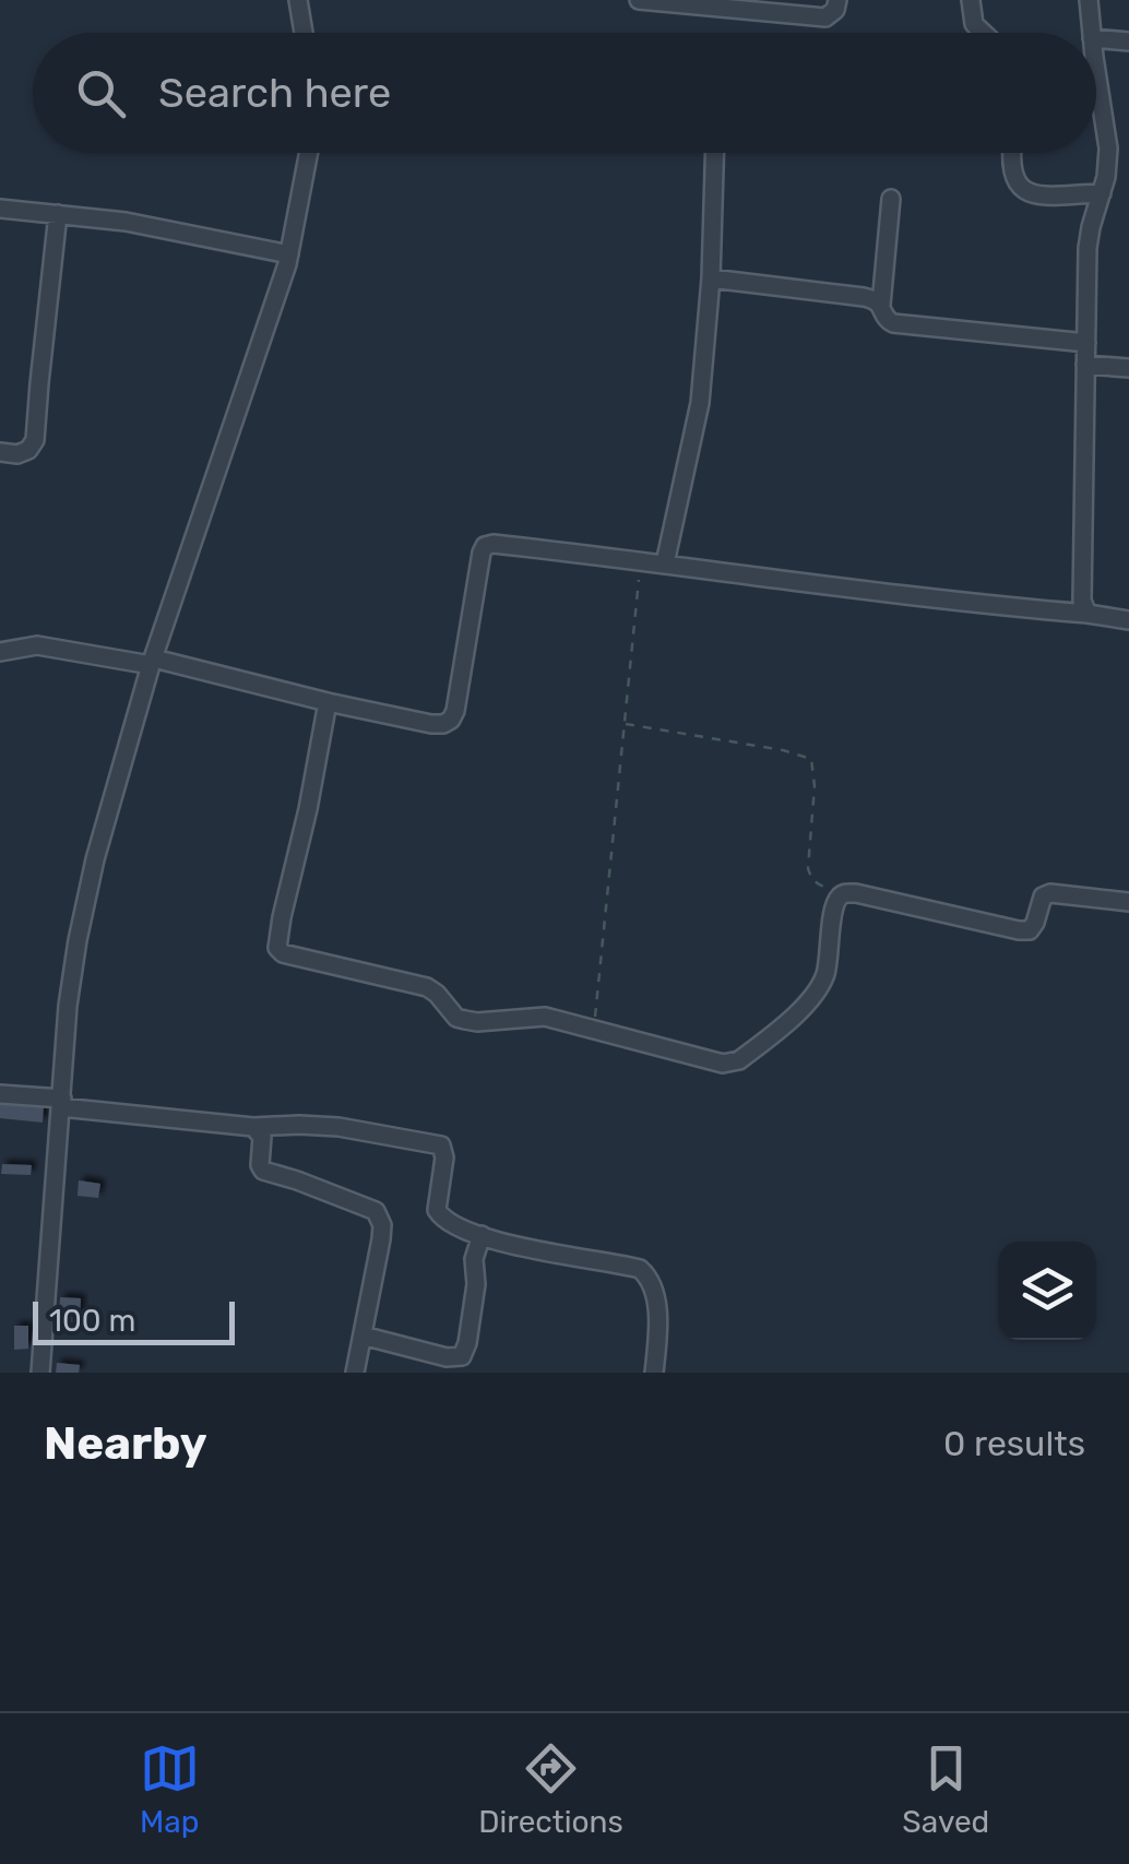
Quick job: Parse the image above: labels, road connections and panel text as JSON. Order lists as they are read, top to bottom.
{
  "scale_bar": "100 m",
  "page": {
    "search": "Search here",
    "scale": "100 m",
    "heading": ["Nearby", "0 results"],
    "nav": ["Map", "Directions", "Saved"]
  }
}
